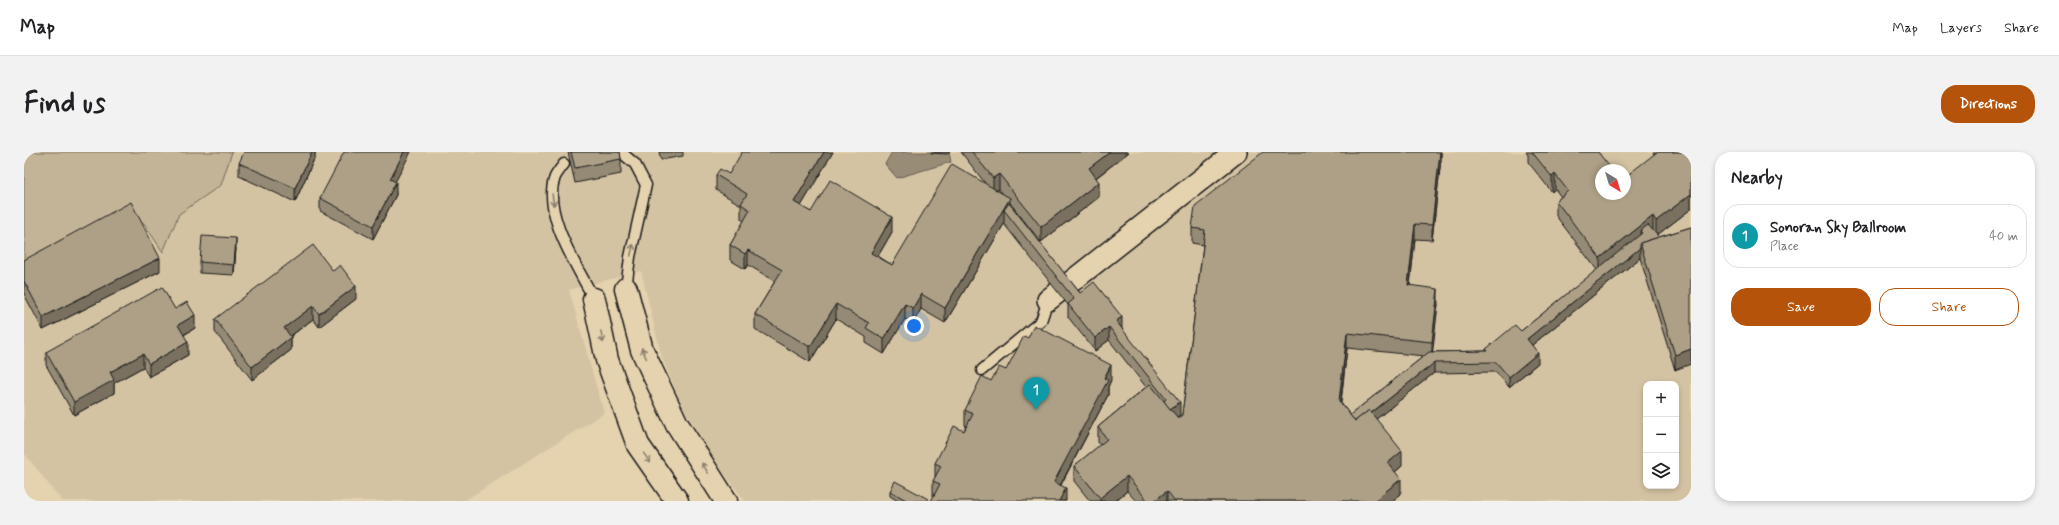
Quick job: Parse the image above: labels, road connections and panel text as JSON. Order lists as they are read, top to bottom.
{
  "north": "bottom right",
  "page": {
    "header": "Map",
    "nav": ["Map", "Layers", "Share"],
    "buttons": [
      "Directions",
      ["Save", "Share"]
    ],
    "title": "Find us",
    "heading": "Nearby",
    "list": [
      {
        "mark": "1",
        "name": "Sonoran Sky Ballroom",
        "note": "Place",
        "value": "40 m"
      }
    ],
    "pins": "1",
    "map_buttons": ["+", "−"]
  }
}
